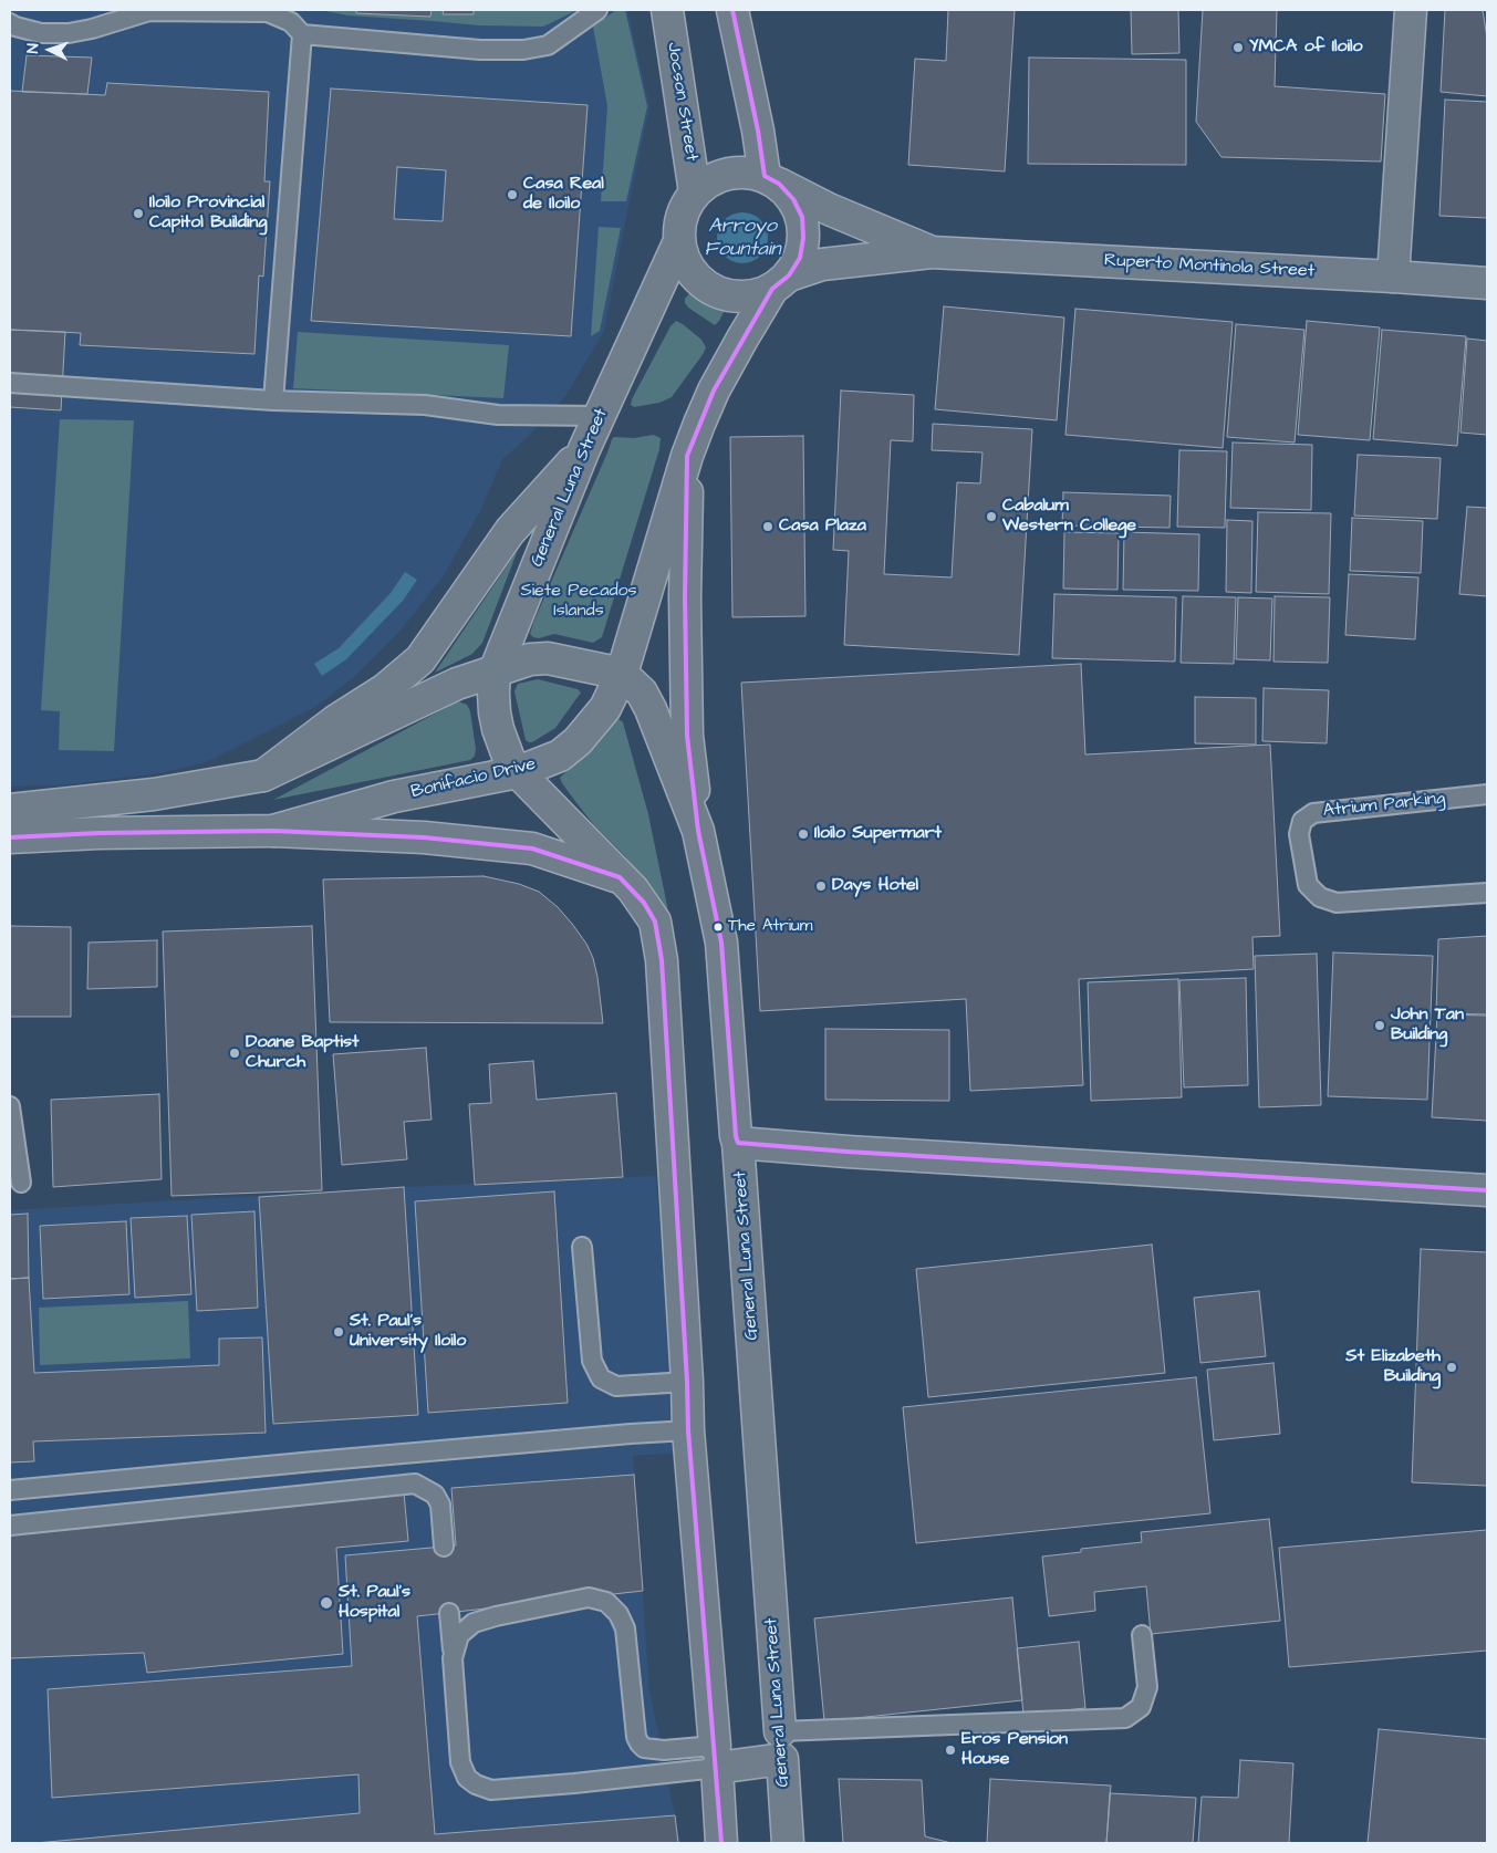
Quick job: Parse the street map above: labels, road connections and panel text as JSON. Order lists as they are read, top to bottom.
{
  "streets": {
    "main road": [
      "Jocson Street",
      "Ruperto Montinola Street",
      "General Luna Street",
      "Bonifacio Drive"
    ],
    "lane": ["Atrium Parking"]
  },
  "crossings": [
    ["Jocson Street", "Ruperto Montinola Street"],
    ["Jocson Street", "General Luna Street"],
    ["Ruperto Montinola Street", "General Luna Street"],
    ["General Luna Street", "Bonifacio Drive"]
  ],
  "water": ["Arroyo Fountain"],
  "parks": ["Siete Pecados Islands"],
  "places": [
    "YMCA of Iloilo",
    "Casa Real de Iloilo",
    "Iloilo Provincial Capitol Building",
    "Cabalum Western College",
    "Casa Plaza",
    "Iloilo Supermart",
    "Days Hotel",
    "The Atrium",
    "John Tan Building",
    "Doane Baptist Church",
    "St. Paul's University Iloilo",
    "St Elizabeth Building",
    "St. Paul's Hospital",
    "Eros Pension House"
  ],
  "north": "left"
}
